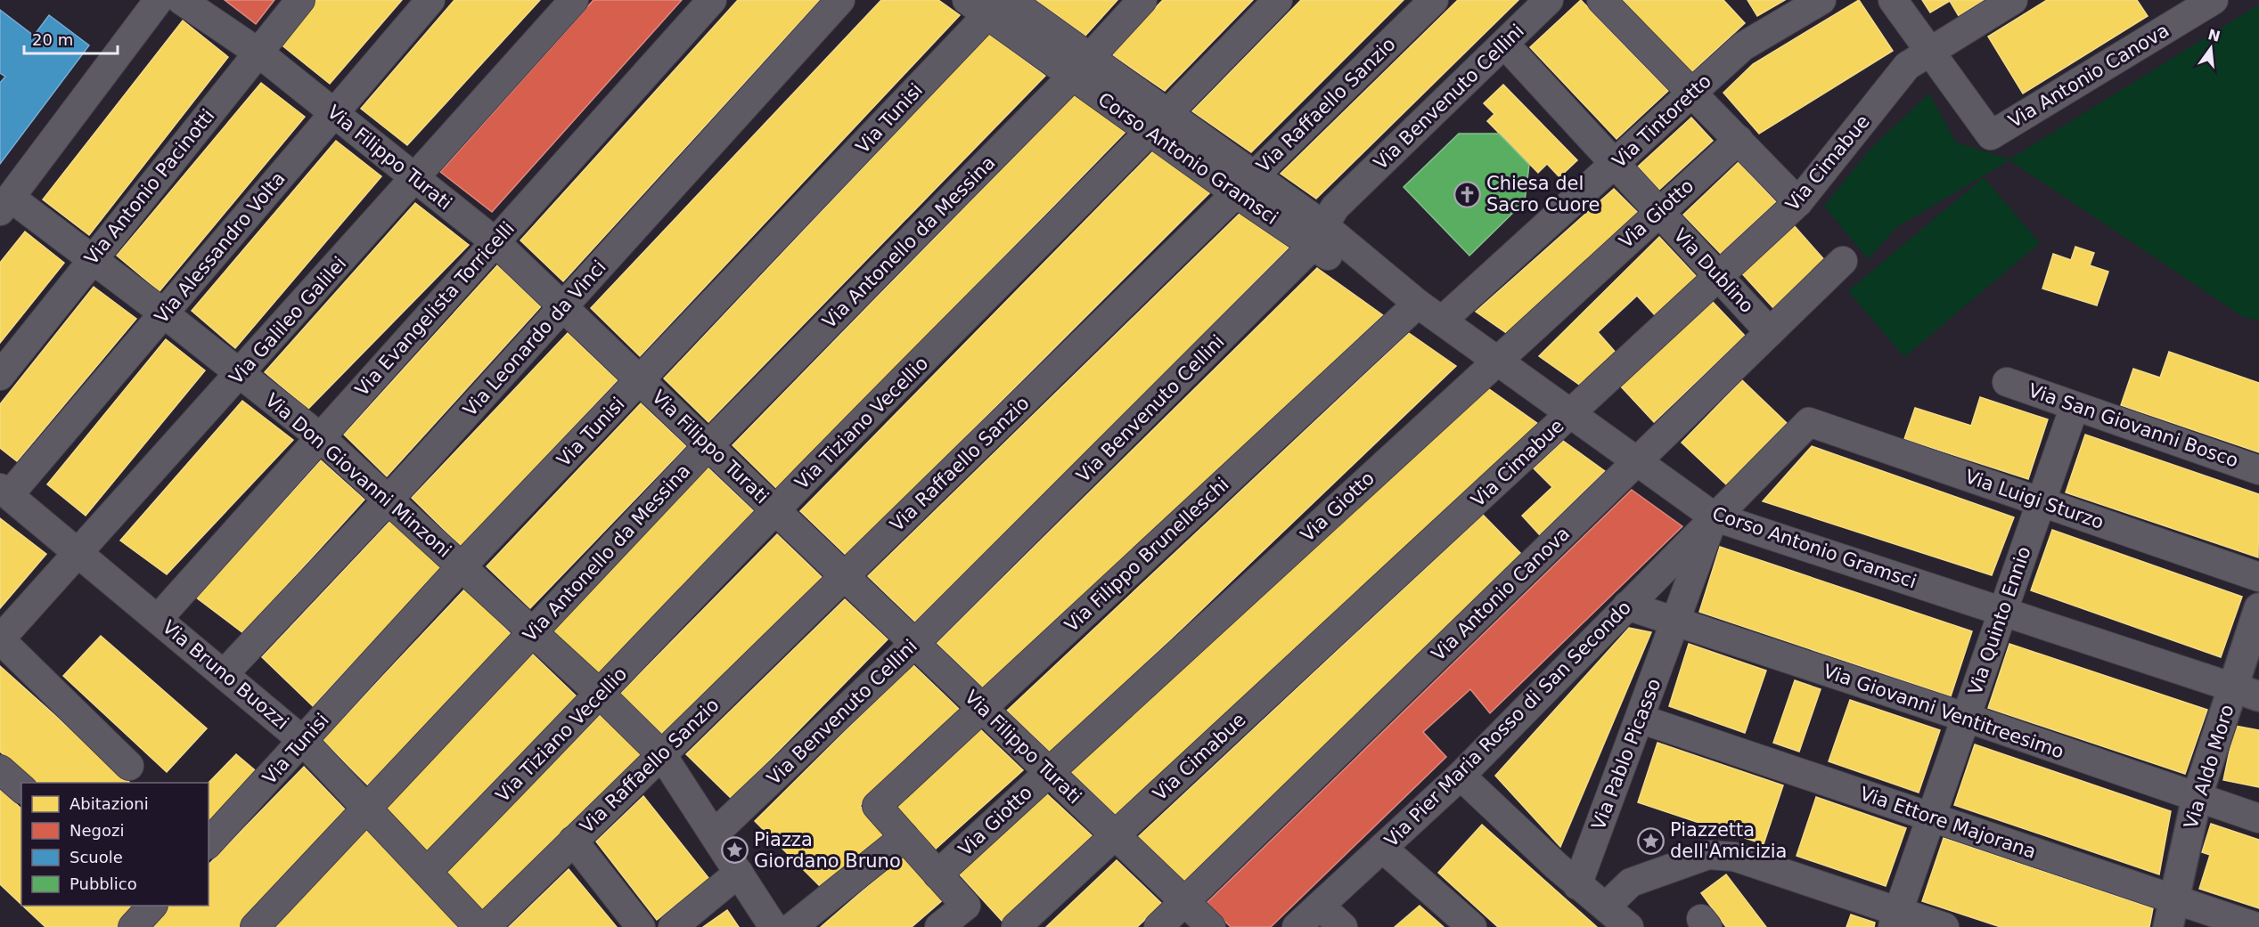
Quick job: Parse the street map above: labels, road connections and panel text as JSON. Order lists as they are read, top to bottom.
{
  "streets": {
    "street": [
      "Via Antonio Canova",
      "Via Benvenuto Cellini",
      "Via Raffaello Sanzio",
      "Via Tunisi",
      "Via Tintoretto",
      "Via Filippo Turati",
      "Corso Antonio Gramsci",
      "Via Cimabue",
      "Via Antonio Pacinotti",
      "Via Giotto",
      "Via Antonello da Messina",
      "Via Alessandro Volta",
      "Via Dublino",
      "Via Evangelista Torricelli",
      "Via Galileo Galilei",
      "Via Leonardo da Vinci",
      "Via Tiziano Vecellio",
      "Via San Giovanni Bosco",
      "Via Don Giovanni Minzoni",
      "Via Luigi Sturzo",
      "Via Filippo Brunelleschi",
      "Via Quinto Ennio",
      "Via Bruno Buozzi",
      "Via Giovanni Ventitreesimo",
      "Via Pier Maria Rosso di San Secondo",
      "Via Pablo Picasso",
      "Via Aldo Moro",
      "Via Ettore Majorana"
    ]
  },
  "crossings": [
    ["Via Antonio Canova", "Via Filippo Turati"],
    ["Via Antonio Canova", "Corso Antonio Gramsci"],
    ["Via Antonio Canova", "Via Cimabue"],
    ["Via Antonio Canova", "Via Dublino"],
    ["Via Benvenuto Cellini", "Via Filippo Turati"],
    ["Via Benvenuto Cellini", "Corso Antonio Gramsci"],
    ["Via Benvenuto Cellini", "Via Dublino"],
    ["Via Benvenuto Cellini", "Via Don Giovanni Minzoni"],
    ["Via Raffaello Sanzio", "Via Filippo Turati"],
    ["Via Raffaello Sanzio", "Corso Antonio Gramsci"],
    ["Via Raffaello Sanzio", "Via Don Giovanni Minzoni"],
    ["Via Tunisi", "Via Filippo Turati"],
    ["Via Tunisi", "Corso Antonio Gramsci"],
    ["Via Tunisi", "Via Don Giovanni Minzoni"],
    ["Via Tunisi", "Via Bruno Buozzi"],
    ["Via Tintoretto", "Corso Antonio Gramsci"],
    ["Via Tintoretto", "Via Dublino"],
    ["Via Filippo Turati", "Via Cimabue"],
    ["Via Filippo Turati", "Via Antonio Pacinotti"],
    ["Via Filippo Turati", "Via Giotto"],
    ["Via Filippo Turati", "Via Antonello da Messina"],
    ["Via Filippo Turati", "Via Alessandro Volta"],
    ["Via Filippo Turati", "Via Evangelista Torricelli"],
    ["Via Filippo Turati", "Via Galileo Galilei"],
    ["Via Filippo Turati", "Via Leonardo da Vinci"],
    ["Via Filippo Turati", "Via Tiziano Vecellio"],
    ["Via Filippo Turati", "Via Filippo Brunelleschi"],
    ["Corso Antonio Gramsci", "Via Cimabue"],
    ["Corso Antonio Gramsci", "Via Giotto"],
    ["Corso Antonio Gramsci", "Via Antonello da Messina"],
    ["Corso Antonio Gramsci", "Via Tiziano Vecellio"],
    ["Corso Antonio Gramsci", "Via Filippo Brunelleschi"],
    ["Corso Antonio Gramsci", "Via Quinto Ennio"],
    ["Corso Antonio Gramsci", "Via Pier Maria Rosso di San Secondo"],
    ["Corso Antonio Gramsci", "Via Pablo Picasso"],
    ["Corso Antonio Gramsci", "Via Aldo Moro"],
    ["Via Cimabue", "Via Dublino"],
    ["Via Antonio Pacinotti", "Via Don Giovanni Minzoni"],
    ["Via Giotto", "Via Dublino"],
    ["Via Antonello da Messina", "Via Don Giovanni Minzoni"],
    ["Via Antonello da Messina", "Via Bruno Buozzi"],
    ["Via Alessandro Volta", "Via Don Giovanni Minzoni"],
    ["Via Alessandro Volta", "Via Bruno Buozzi"],
    ["Via Evangelista Torricelli", "Via Don Giovanni Minzoni"],
    ["Via Evangelista Torricelli", "Via Bruno Buozzi"],
    ["Via Galileo Galilei", "Via Don Giovanni Minzoni"],
    ["Via Galileo Galilei", "Via Bruno Buozzi"],
    ["Via Leonardo da Vinci", "Via Don Giovanni Minzoni"],
    ["Via Leonardo da Vinci", "Via Bruno Buozzi"],
    ["Via Tiziano Vecellio", "Via Don Giovanni Minzoni"],
    ["Via Tiziano Vecellio", "Via Bruno Buozzi"],
    ["Via San Giovanni Bosco", "Via Quinto Ennio"],
    ["Via Luigi Sturzo", "Via Quinto Ennio"],
    ["Via Luigi Sturzo", "Via Pier Maria Rosso di San Secondo"],
    ["Via Quinto Ennio", "Via Giovanni Ventitreesimo"],
    ["Via Quinto Ennio", "Via Ettore Majorana"],
    ["Via Giovanni Ventitreesimo", "Via Pier Maria Rosso di San Secondo"],
    ["Via Giovanni Ventitreesimo", "Via Pablo Picasso"],
    ["Via Giovanni Ventitreesimo", "Via Aldo Moro"],
    ["Via Pier Maria Rosso di San Secondo", "Via Pablo Picasso"],
    ["Via Pablo Picasso", "Via Ettore Majorana"],
    ["Via Aldo Moro", "Via Ettore Majorana"]
  ],
  "places": {
    "church": ["Chiesa del Sacro Cuore"],
    "place": ["Piazzetta dell'Amicizia", "Piazza Giordano Bruno"]
  },
  "legend": [
    "Abitazioni",
    "Negozi",
    "Scuole",
    "Pubblico"
  ],
  "scale_bar": "20 m",
  "north": "top"
}
